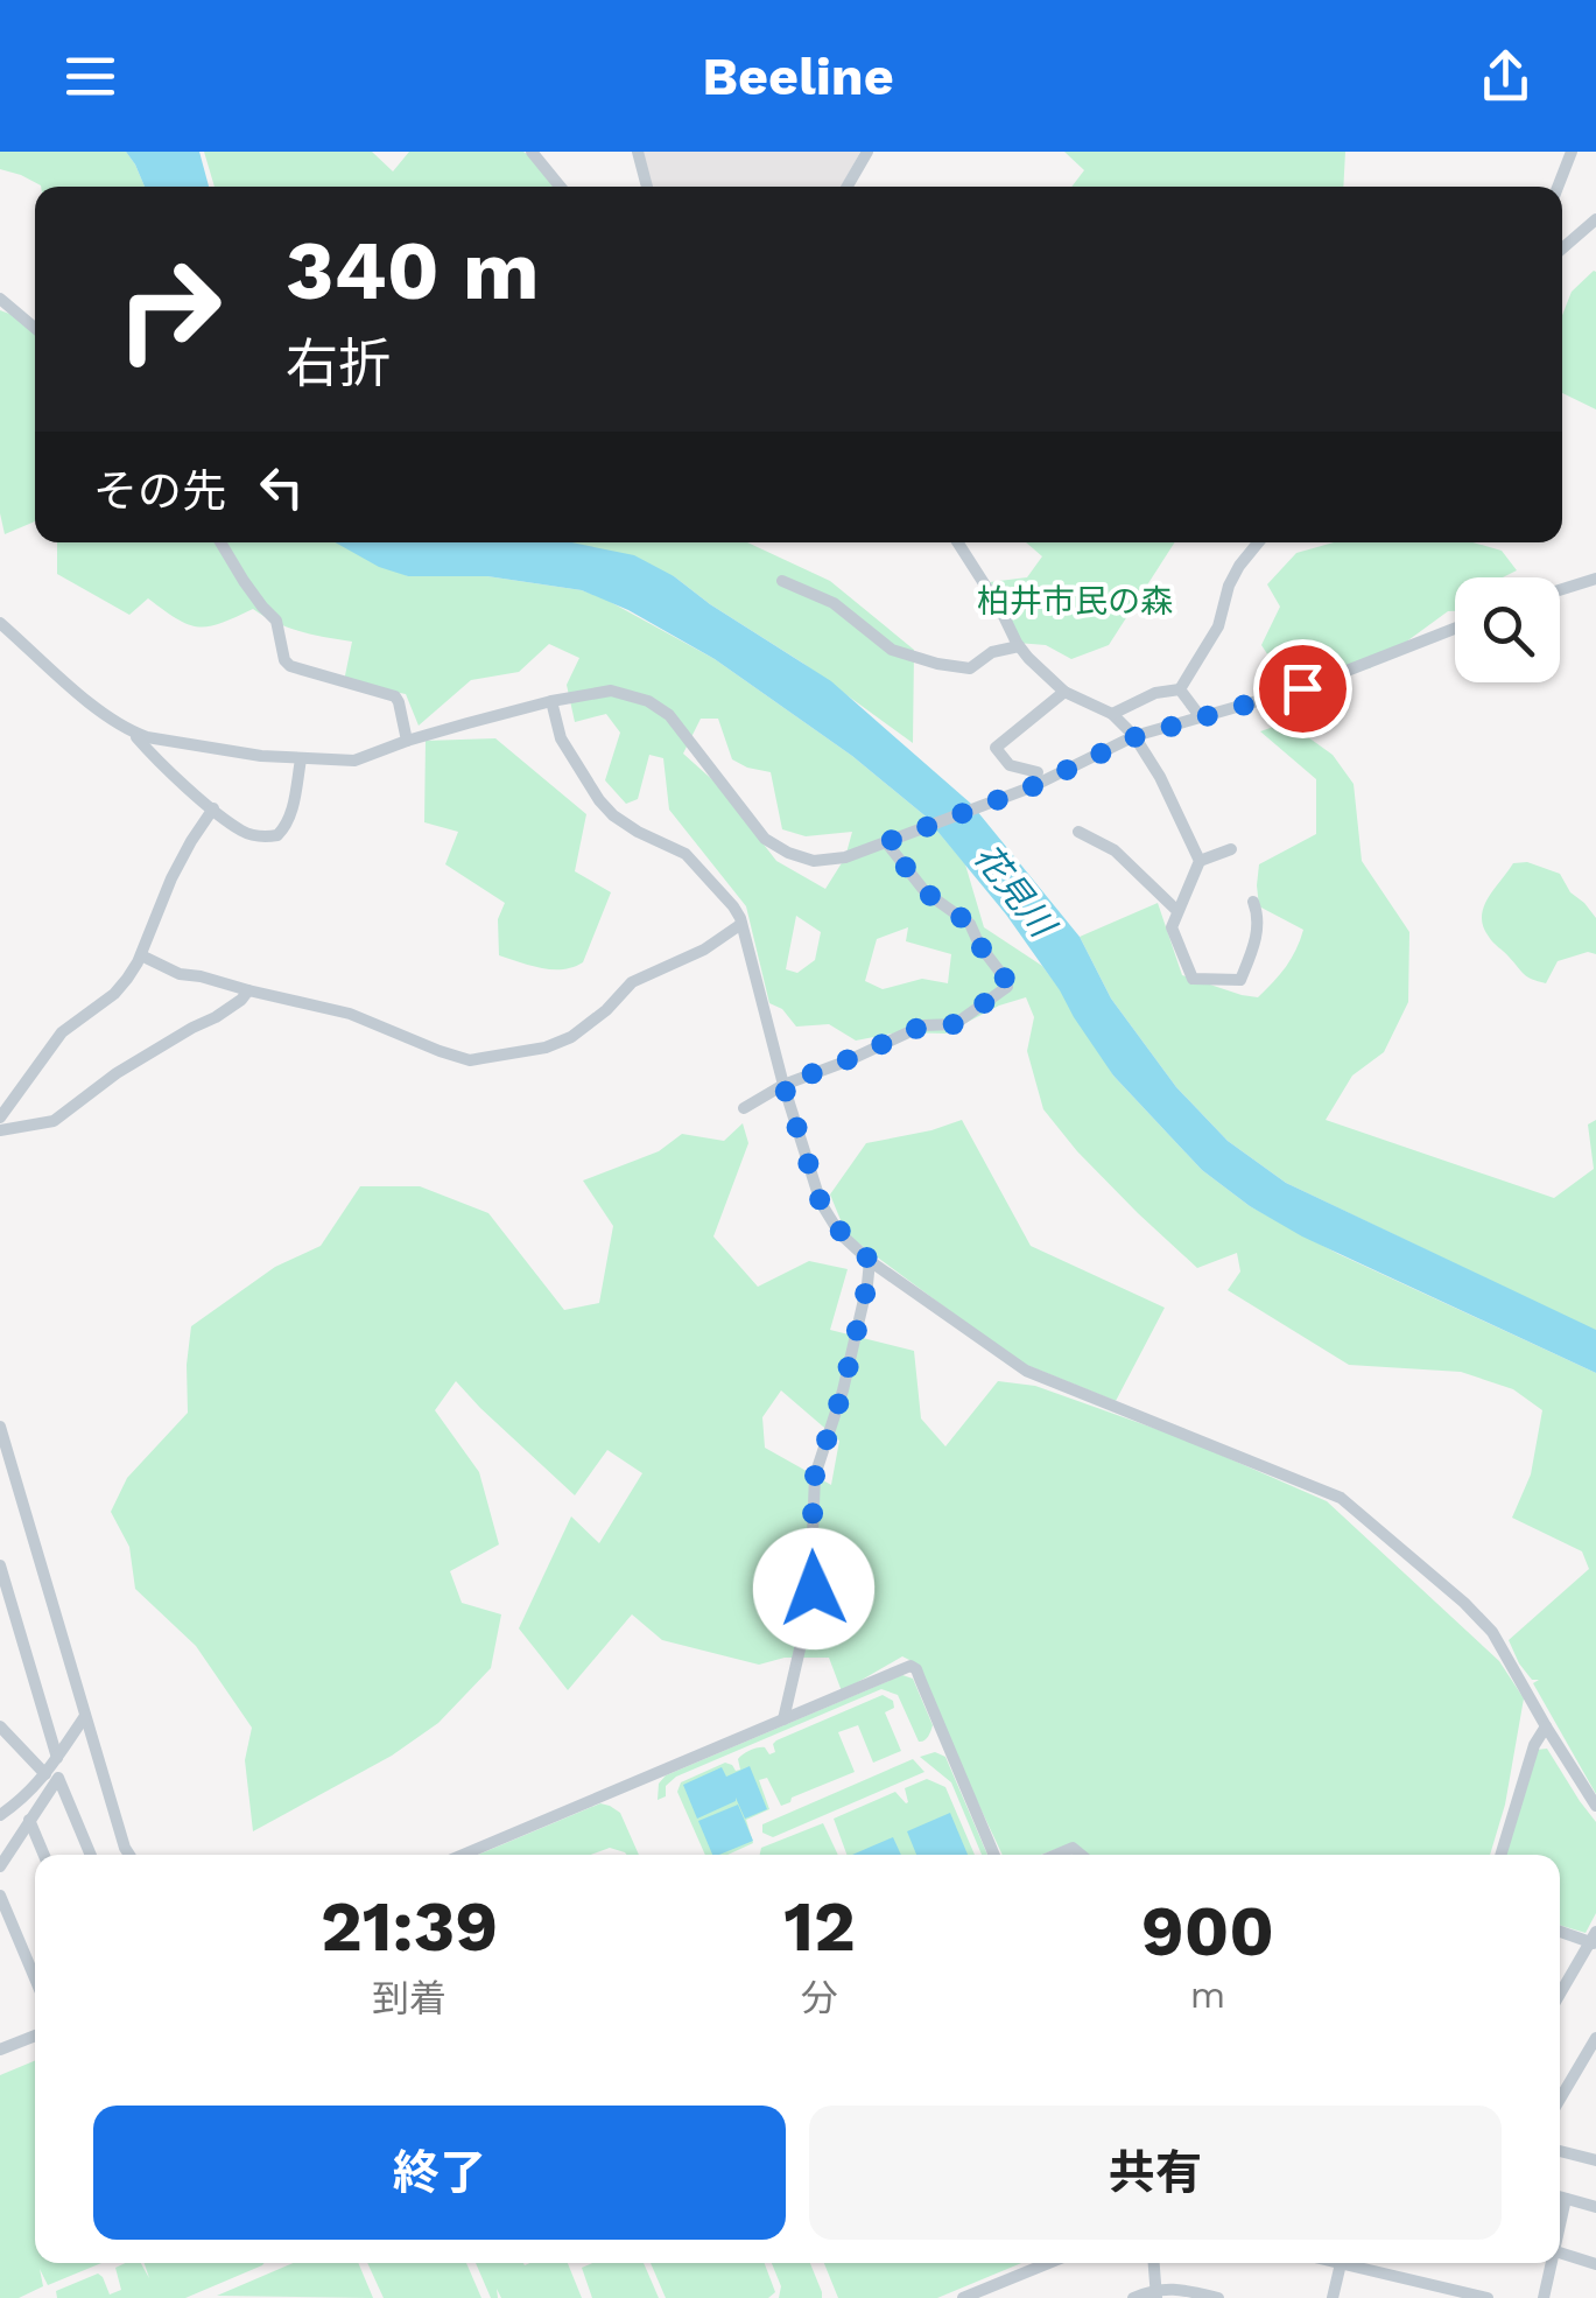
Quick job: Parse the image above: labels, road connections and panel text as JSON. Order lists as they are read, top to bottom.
{
  "water": ["花見川"],
  "parks": ["柏井市民の森"],
  "page": {
    "header": "Beeline",
    "turn": ["340 m", "右折"],
    "then": "その先",
    "eta": [
      "21:39",
      "到着",
      "12",
      "分",
      "900",
      "m"
    ],
    "buttons": ["終了", "共有"]
  }
}
